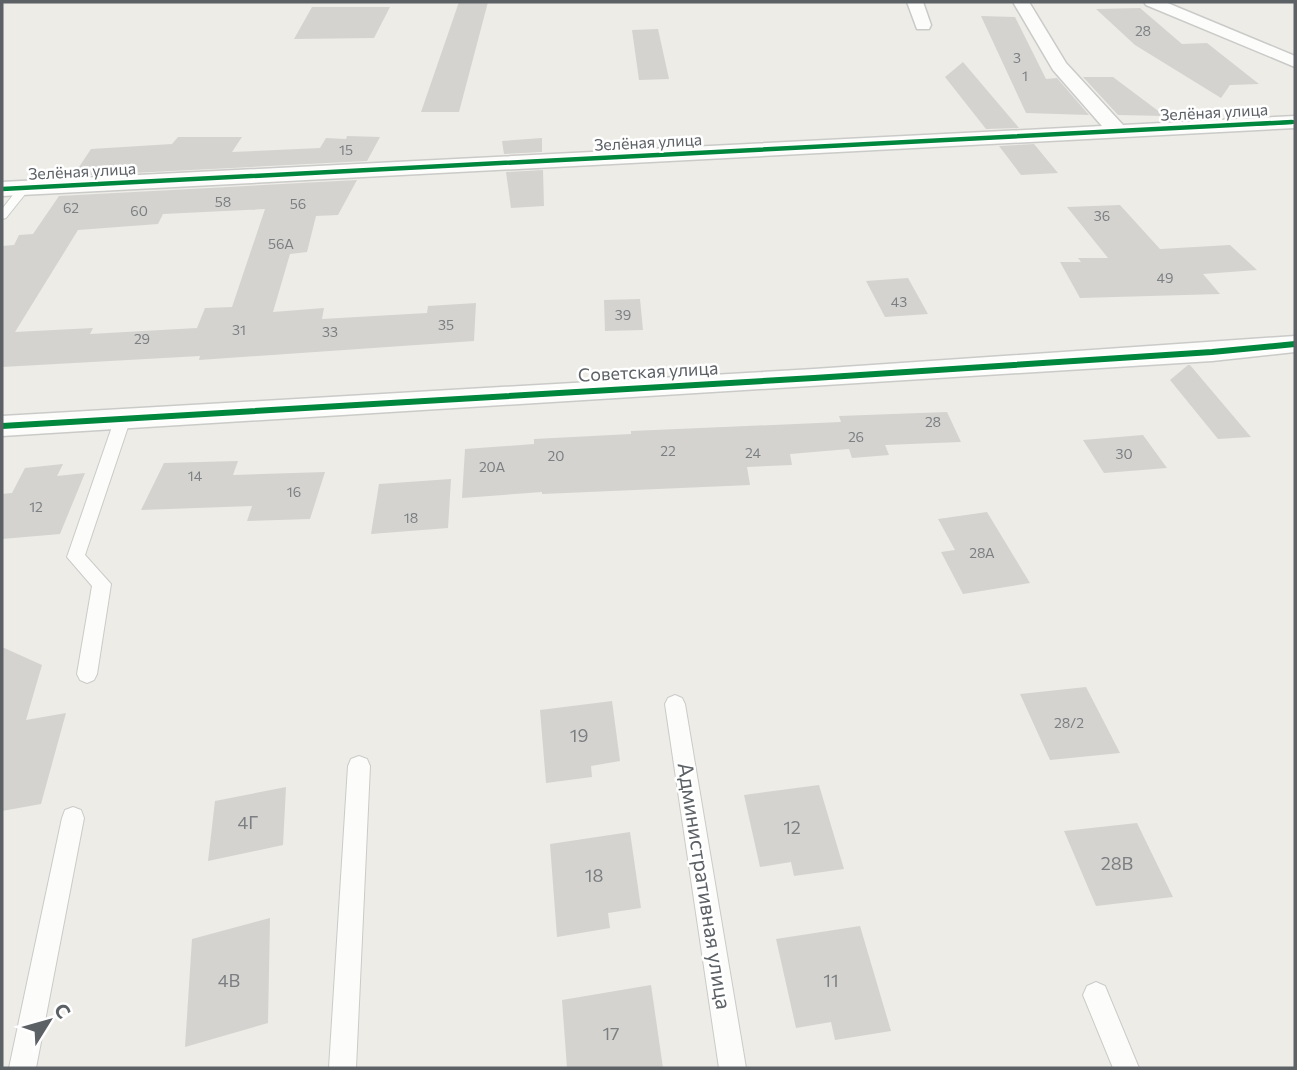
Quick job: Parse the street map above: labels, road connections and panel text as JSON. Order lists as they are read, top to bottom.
{
  "streets": {
    "street": ["Зелёная улица", "Советская улица"],
    "lane": ["Административная улица"]
  },
  "house_numbers": [
    "28",
    "3",
    "1",
    "15",
    "58",
    "56",
    "62",
    "60",
    "36",
    "56А",
    "49",
    "43",
    "39",
    "35",
    "31",
    "33",
    "29",
    "28",
    "26",
    "22",
    "24",
    "30",
    "20",
    "20А",
    "14",
    "16",
    "12",
    "18",
    "28А",
    "28/2",
    "19",
    "4Г",
    "12",
    "28В",
    "18",
    "4В",
    "11",
    "17"
  ],
  "north": "top right"
}
